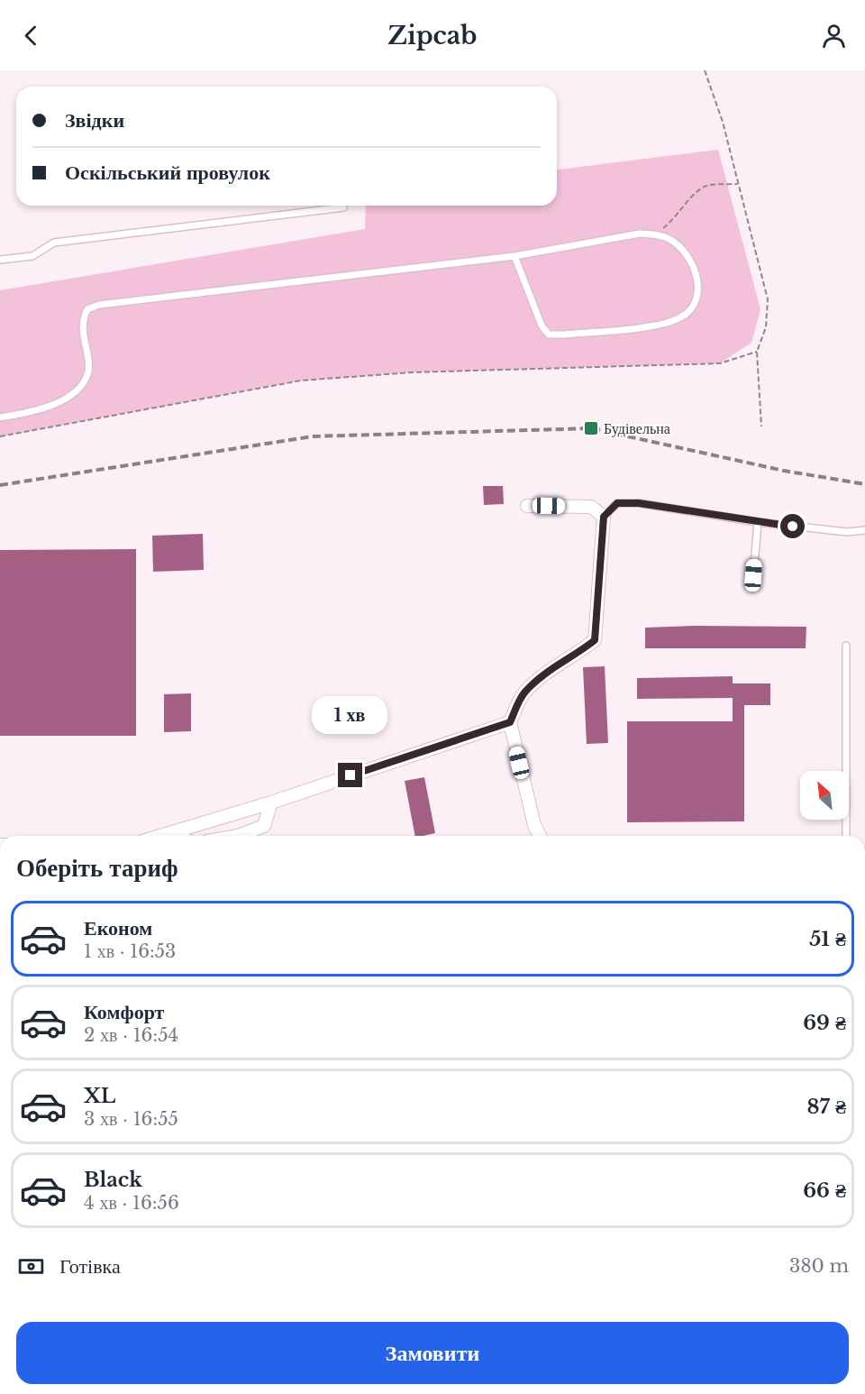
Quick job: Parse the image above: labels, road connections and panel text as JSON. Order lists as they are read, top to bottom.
{
  "places": {
    "transit": ["Будівельна"]
  },
  "north": "top left",
  "page": {
    "header": "Zipcab",
    "banner": ["Звідки", "Оскільський провулок"],
    "bubble": "1 хв",
    "heading": "Оберіть тариф",
    "list": [
      {
        "name": "Економ",
        "note": "1 хв · 16:53",
        "value": "51 ₴"
      },
      {
        "name": "Комфорт",
        "note": "2 хв · 16:54",
        "value": "69 ₴"
      },
      {
        "name": "XL",
        "note": "3 хв · 16:55",
        "value": "87 ₴"
      },
      {
        "name": "Black",
        "note": "4 хв · 16:56",
        "value": "66 ₴"
      }
    ],
    "pay": ["Готівка", "380 m"],
    "buttons": "Замовити"
  }
}
